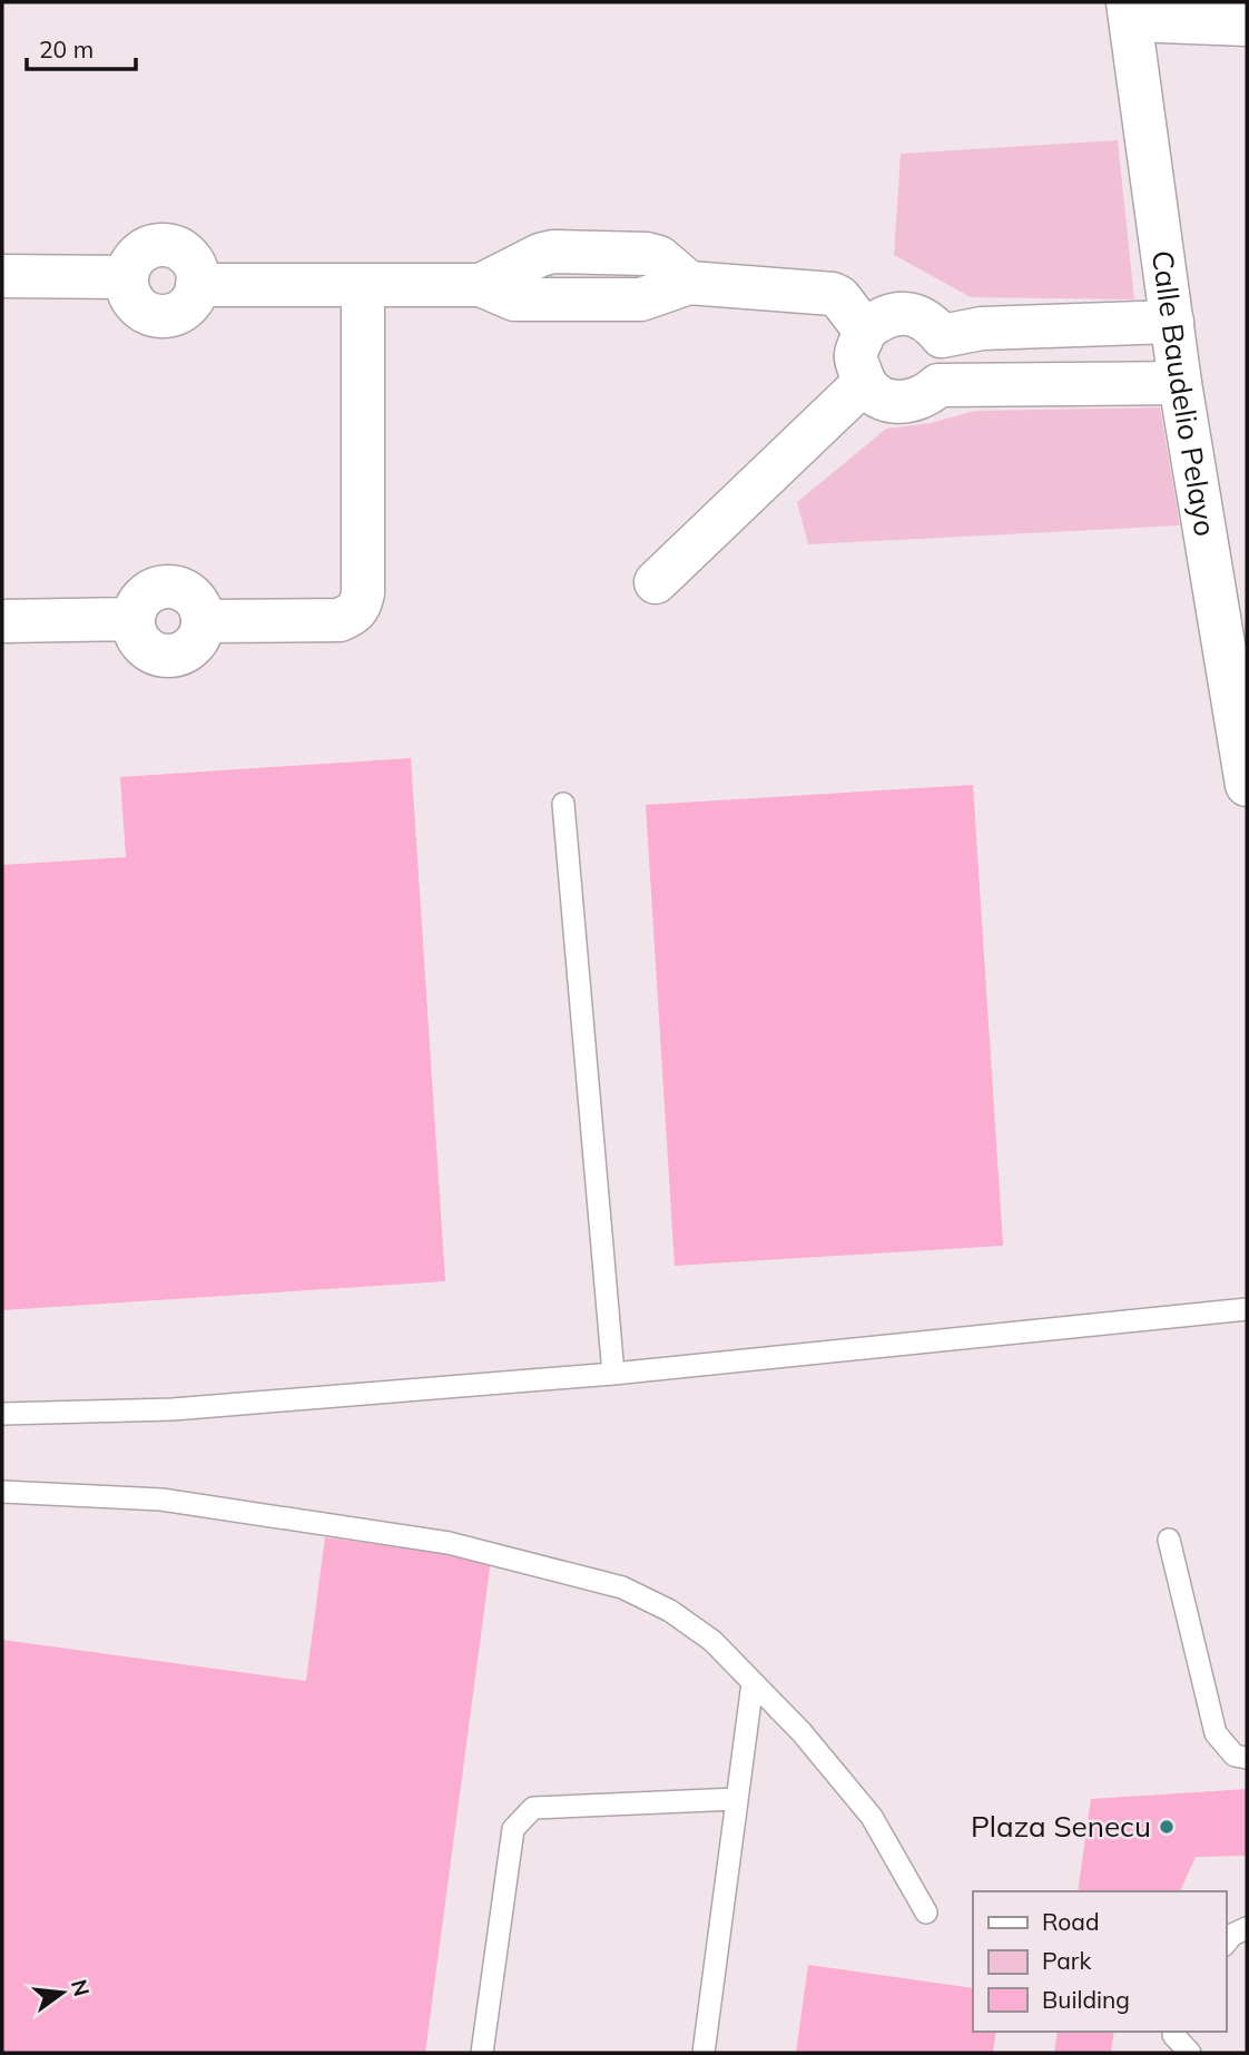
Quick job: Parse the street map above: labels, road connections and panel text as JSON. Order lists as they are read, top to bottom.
{
  "streets": {
    "street": ["Calle Baudelio Pelayo"]
  },
  "places": ["Plaza Senecu"],
  "legend": ["Road", "Park", "Building"],
  "scale_bar": "20 m",
  "north": "right"
}
